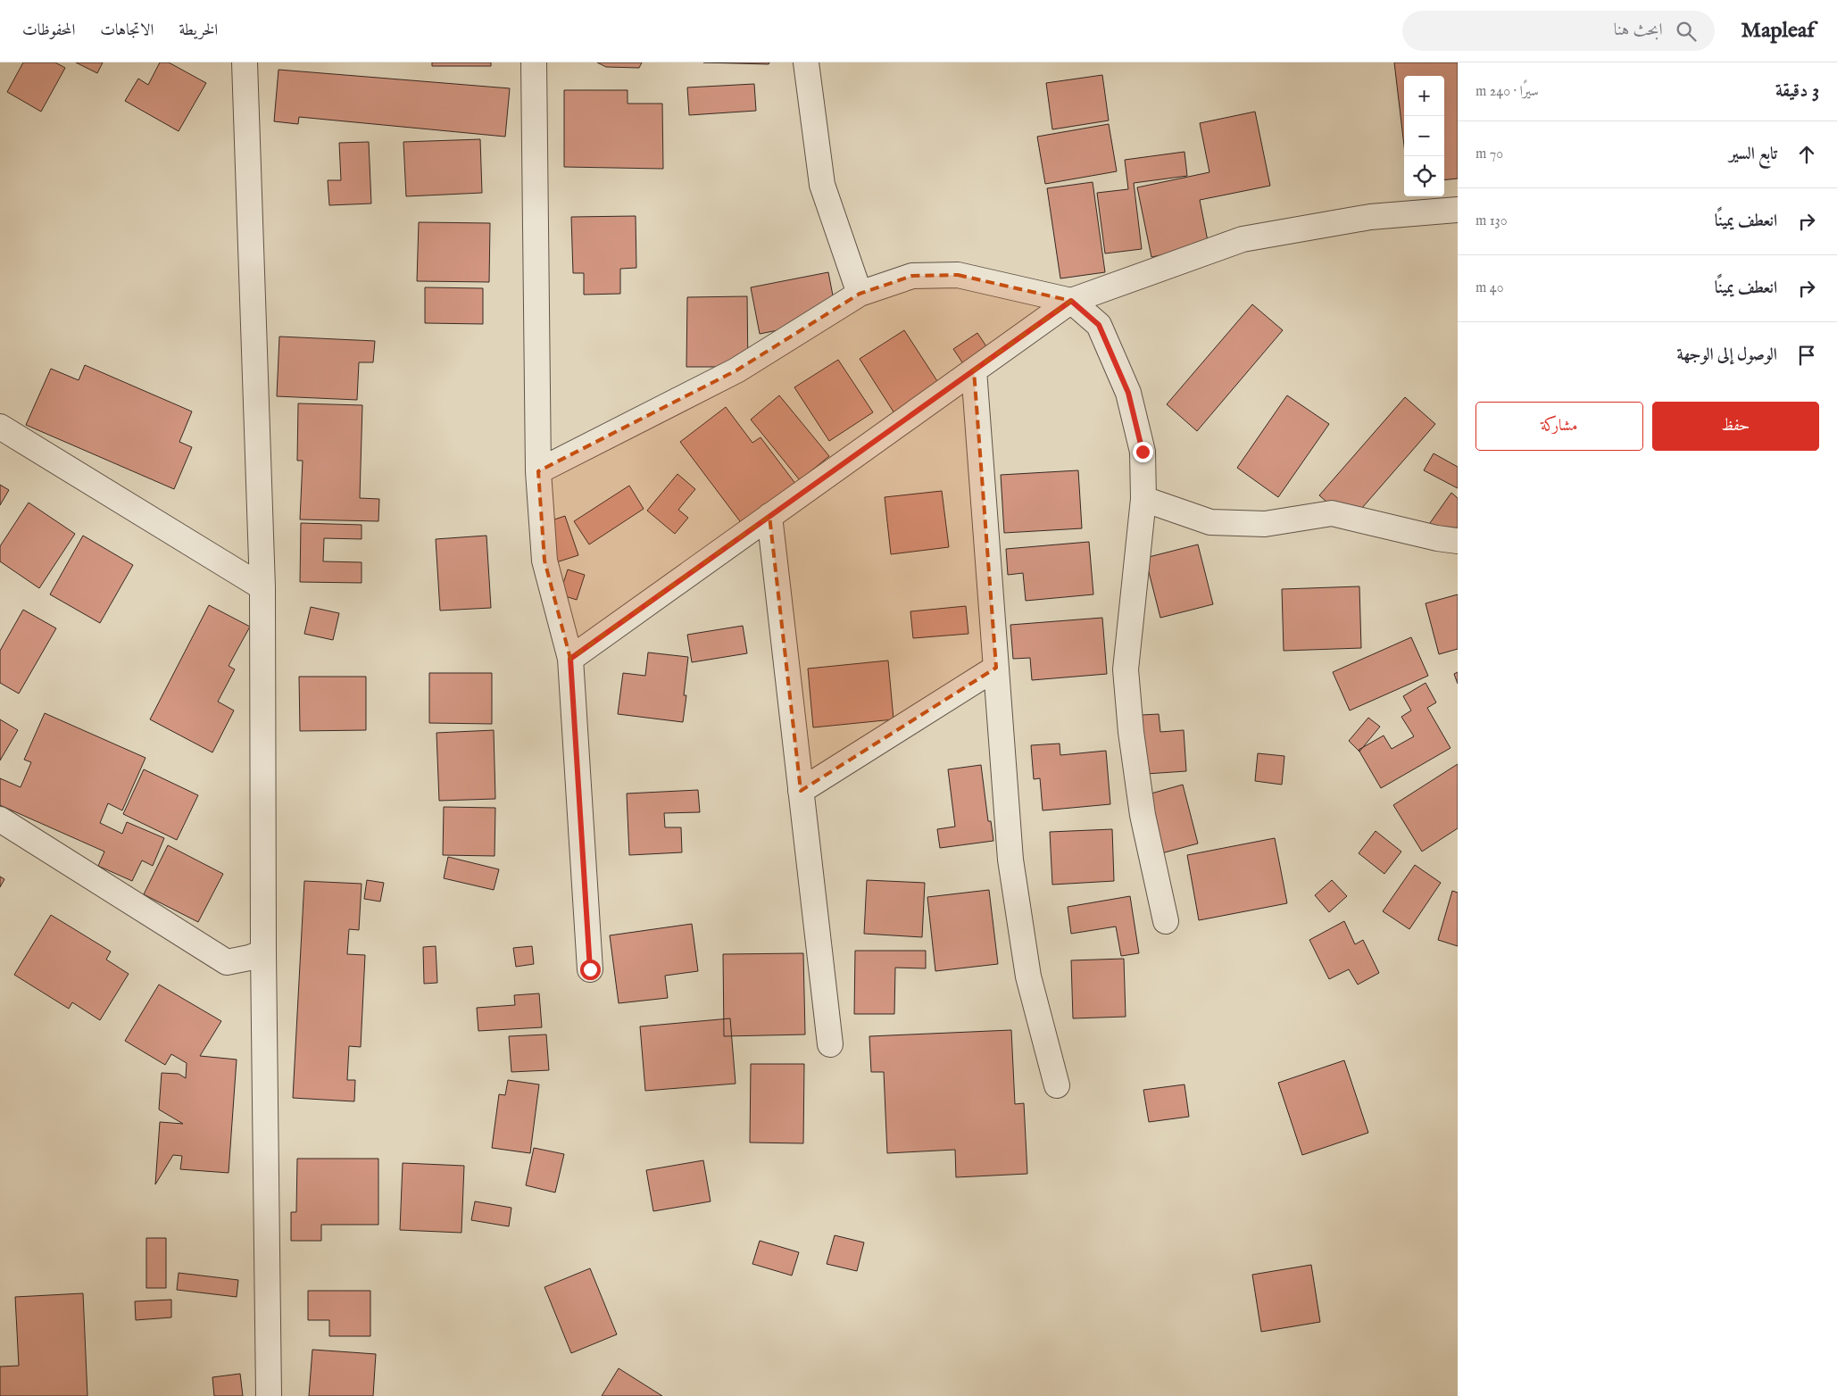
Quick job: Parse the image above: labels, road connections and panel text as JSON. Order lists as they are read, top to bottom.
{
  "page": {
    "header": "Mapleaf",
    "search": "ابحث هنا",
    "nav": ["الخريطة", "الاتجاهات", "المحفوظات"],
    "heading": ["3 دقيقة", "سيرًا · 240 m"],
    "map_buttons": ["+", "−"],
    "list": [
      ["تابع السير", "70 m"],
      ["انعطف يمينًا", "130 m"],
      ["انعطف يمينًا", "40 m"],
      "الوصول إلى الوجهة"
    ],
    "buttons": ["حفظ", "مشاركة"]
  }
}
